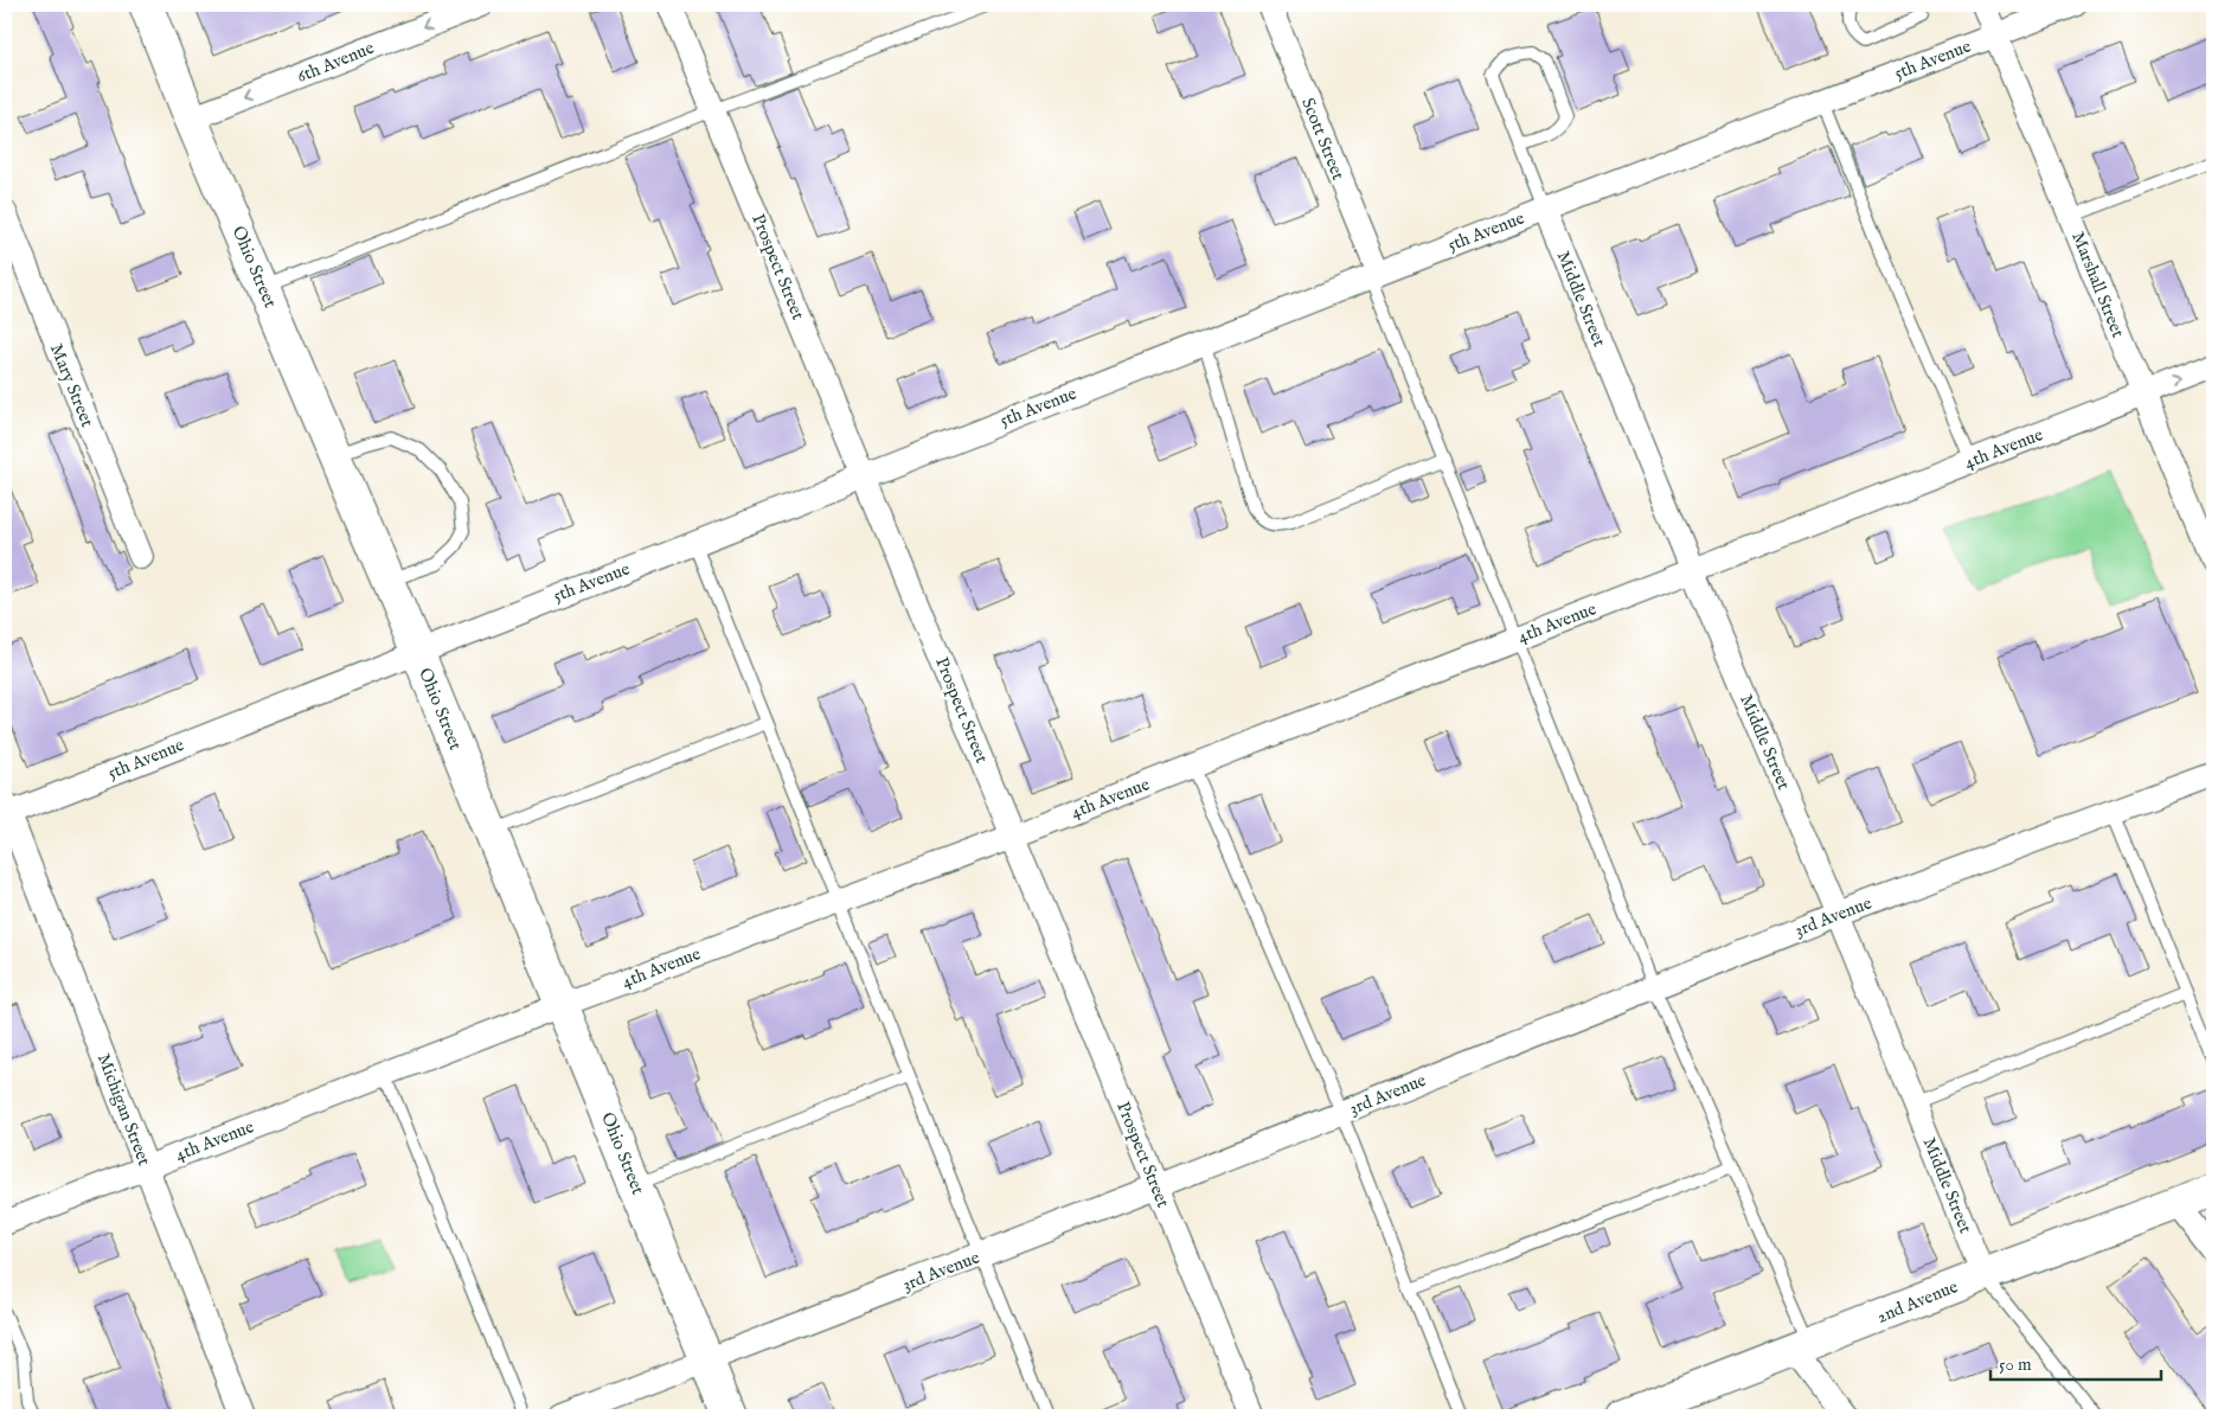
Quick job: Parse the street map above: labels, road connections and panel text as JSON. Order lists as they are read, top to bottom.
{
  "streets": {
    "street": [
      "5th Avenue",
      "6th Avenue",
      "Scott Street",
      "Ohio Street",
      "Prospect Street",
      "Marshall Street",
      "Middle Street",
      "Mary Street",
      "4th Avenue",
      "3rd Avenue",
      "Michigan Street",
      "2nd Avenue"
    ]
  },
  "crossings": [
    ["5th Avenue", "Scott Street"],
    ["5th Avenue", "Ohio Street"],
    ["5th Avenue", "Prospect Street"],
    ["5th Avenue", "Marshall Street"],
    ["5th Avenue", "Middle Street"],
    ["5th Avenue", "Michigan Street"],
    ["6th Avenue", "Ohio Street"],
    ["Ohio Street", "4th Avenue"],
    ["Ohio Street", "3rd Avenue"],
    ["Prospect Street", "4th Avenue"],
    ["Prospect Street", "3rd Avenue"],
    ["Marshall Street", "4th Avenue"],
    ["Middle Street", "4th Avenue"],
    ["Middle Street", "3rd Avenue"],
    ["Middle Street", "2nd Avenue"],
    ["4th Avenue", "Michigan Street"]
  ],
  "one_way": ["6th Avenue"],
  "scale_bar": "50 m"
}
